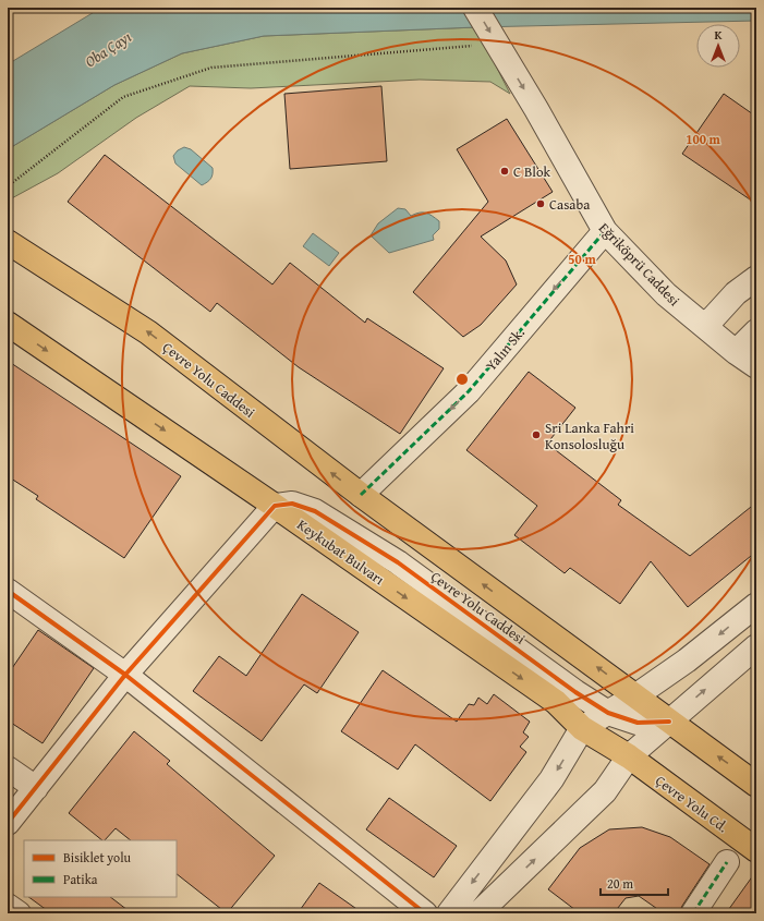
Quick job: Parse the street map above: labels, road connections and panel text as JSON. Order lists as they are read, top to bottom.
{
  "streets": {
    "highway": ["Çevre Yolu Caddesi", "Keykubat Bulvarı", "Çevre Yolu Cd."],
    "street": ["Eğriköprü Caddesi", "Yalın Sk."]
  },
  "crossings": [
    ["Eğriköprü Caddesi", "Yalın Sk."],
    ["Yalın Sk.", "Çevre Yolu Caddesi"],
    ["Çevre Yolu Caddesi", "Keykubat Bulvarı"],
    ["Keykubat Bulvarı", "Çevre Yolu Cd."]
  ],
  "one_way": [
    "Eğriköprü Caddesi",
    "Yalın Sk.",
    "Çevre Yolu Caddesi",
    "Keykubat Bulvarı"
  ],
  "water": ["Oba Çayı"],
  "places": ["C Blok", "Casaba", "Sri Lanka Fahri Konsolosluğu"],
  "legend": ["Bisiklet yolu", "Patika"],
  "scale_bar": "20 m",
  "north": "top",
  "rings": ["100 m", "50 m"]
}
